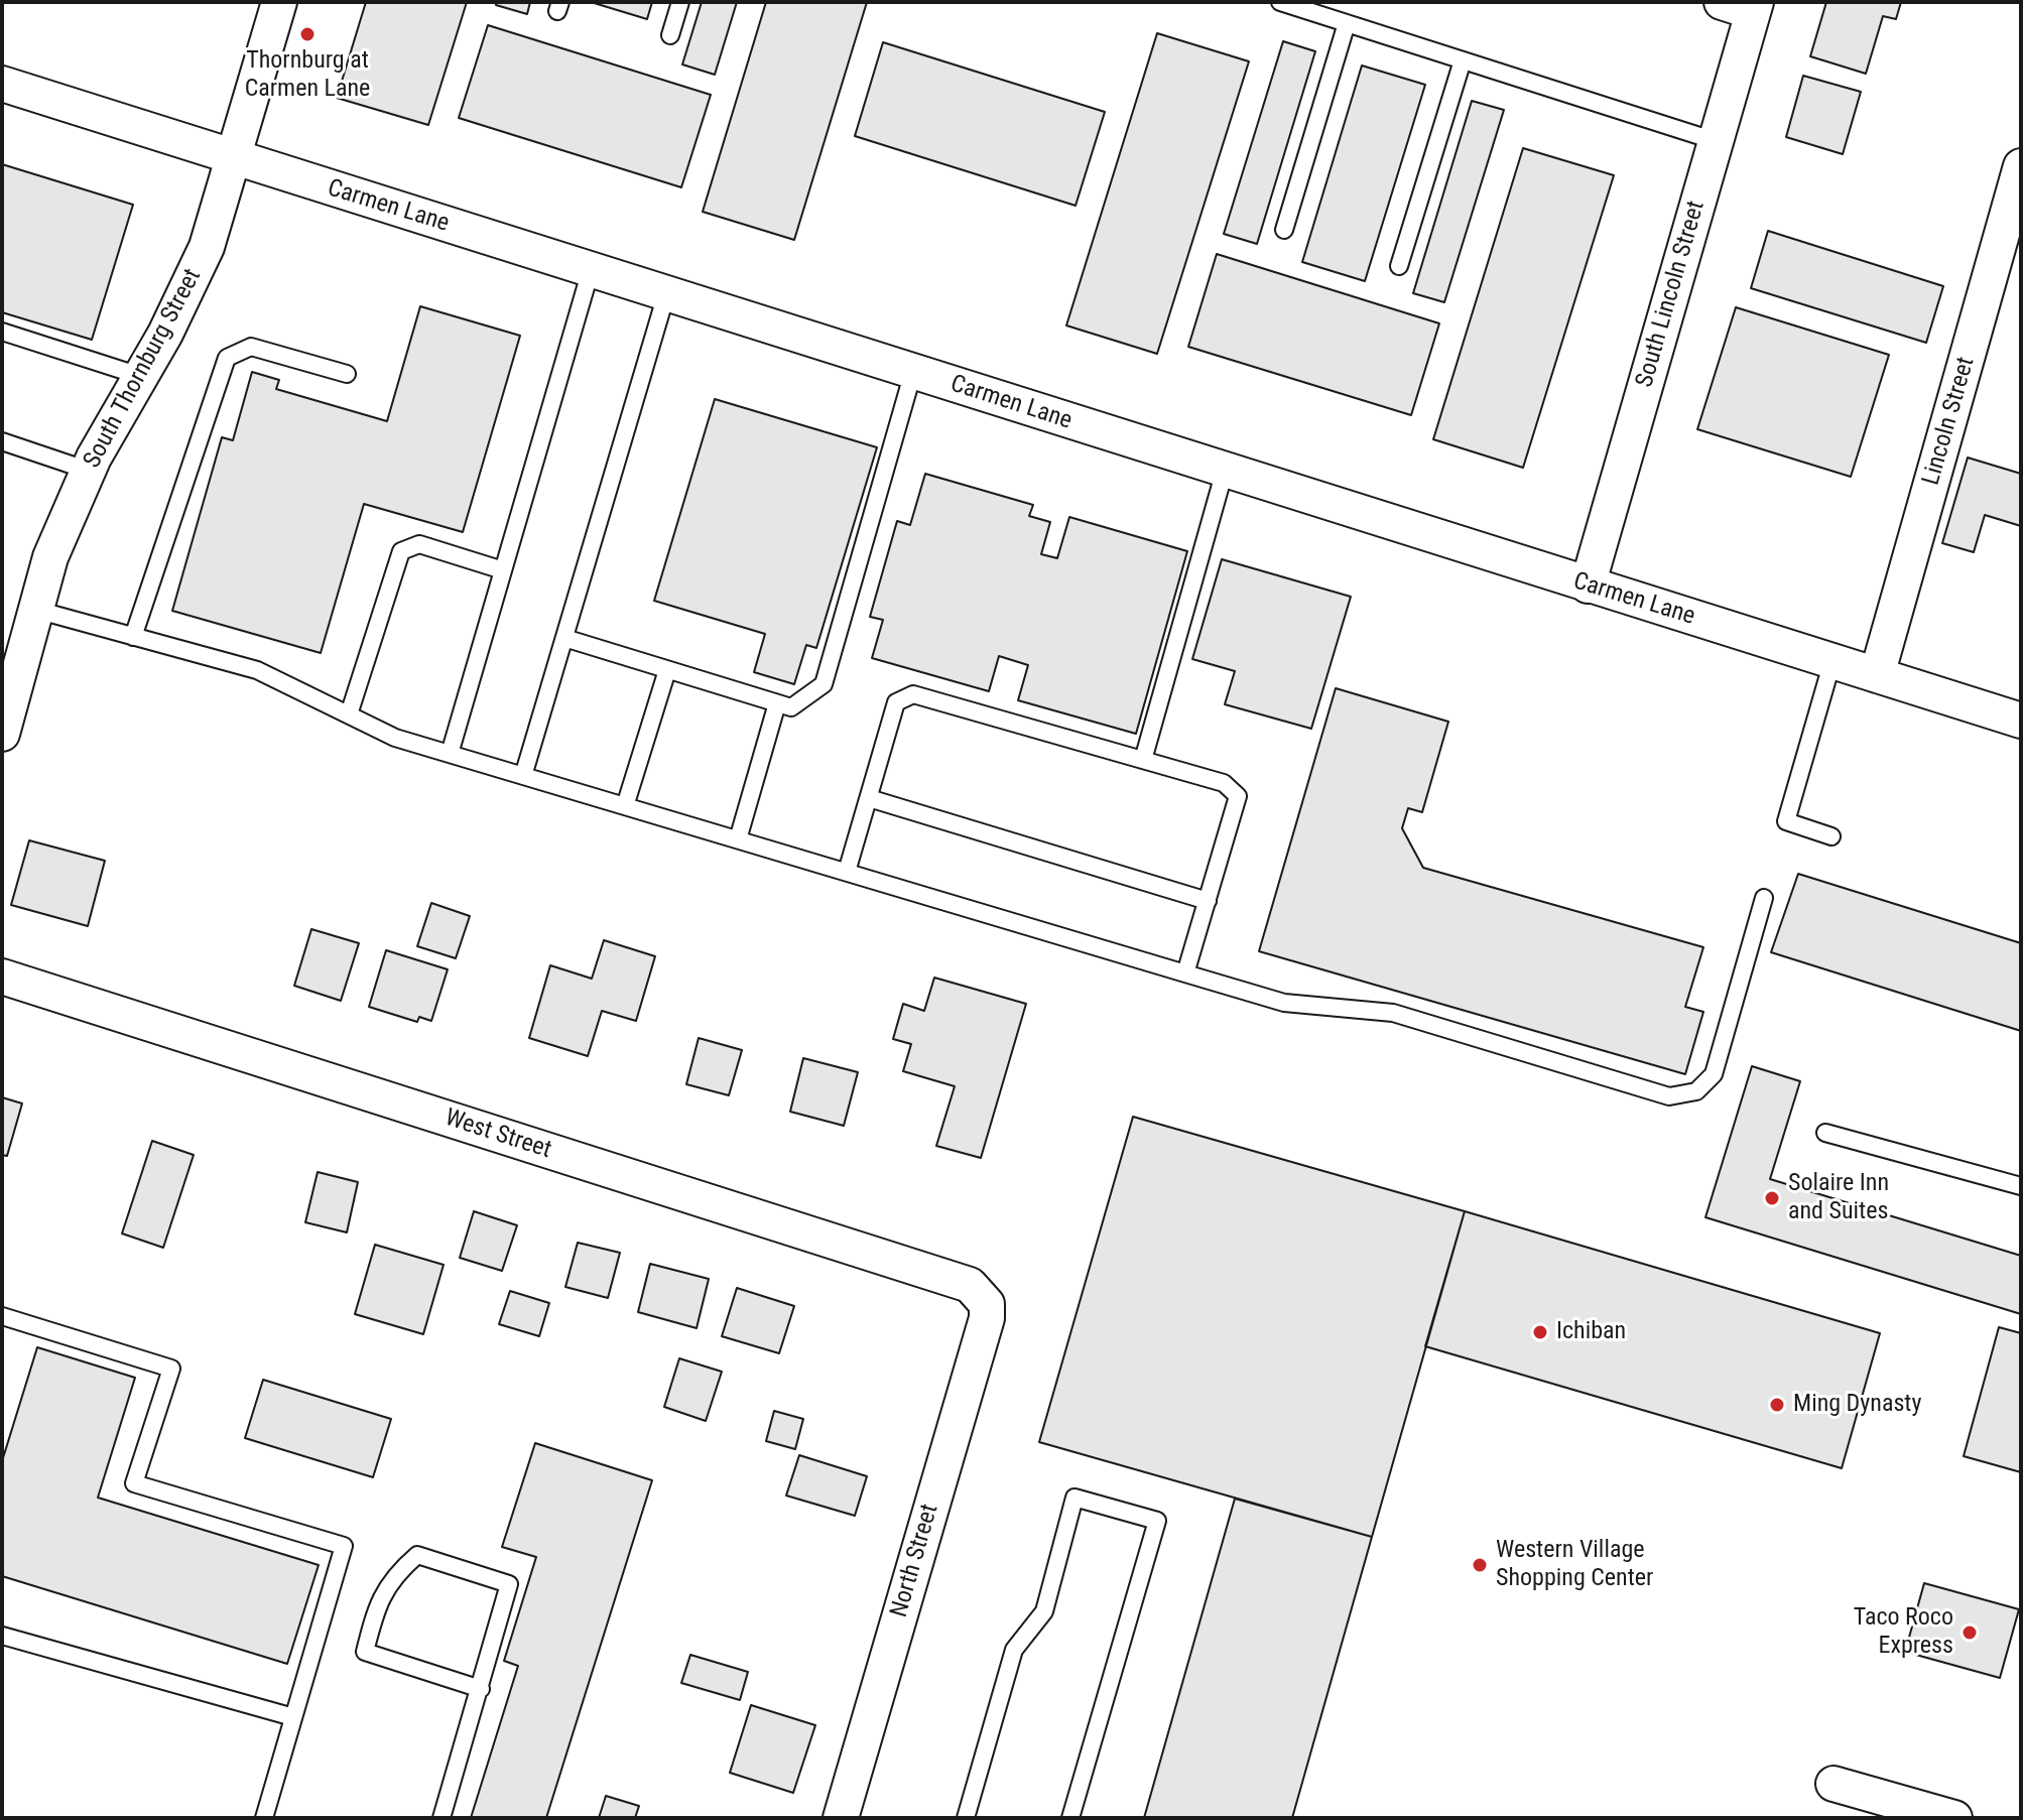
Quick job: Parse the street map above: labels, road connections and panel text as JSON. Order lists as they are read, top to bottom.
{
  "streets": {
    "street": [
      "Carmen Lane",
      "South Lincoln Street",
      "South Thornburg Street",
      "Lincoln Street",
      "West Street",
      "North Street"
    ]
  },
  "crossings": [
    ["Carmen Lane", "South Lincoln Street"],
    ["Carmen Lane", "South Thornburg Street"],
    ["Carmen Lane", "Lincoln Street"],
    ["West Street", "North Street"]
  ],
  "places": [
    "Thornburg at Carmen Lane",
    "Solaire Inn and Suites",
    "Ichiban",
    "Ming Dynasty",
    "Western Village Shopping Center",
    "Taco Roco Express"
  ]
}
